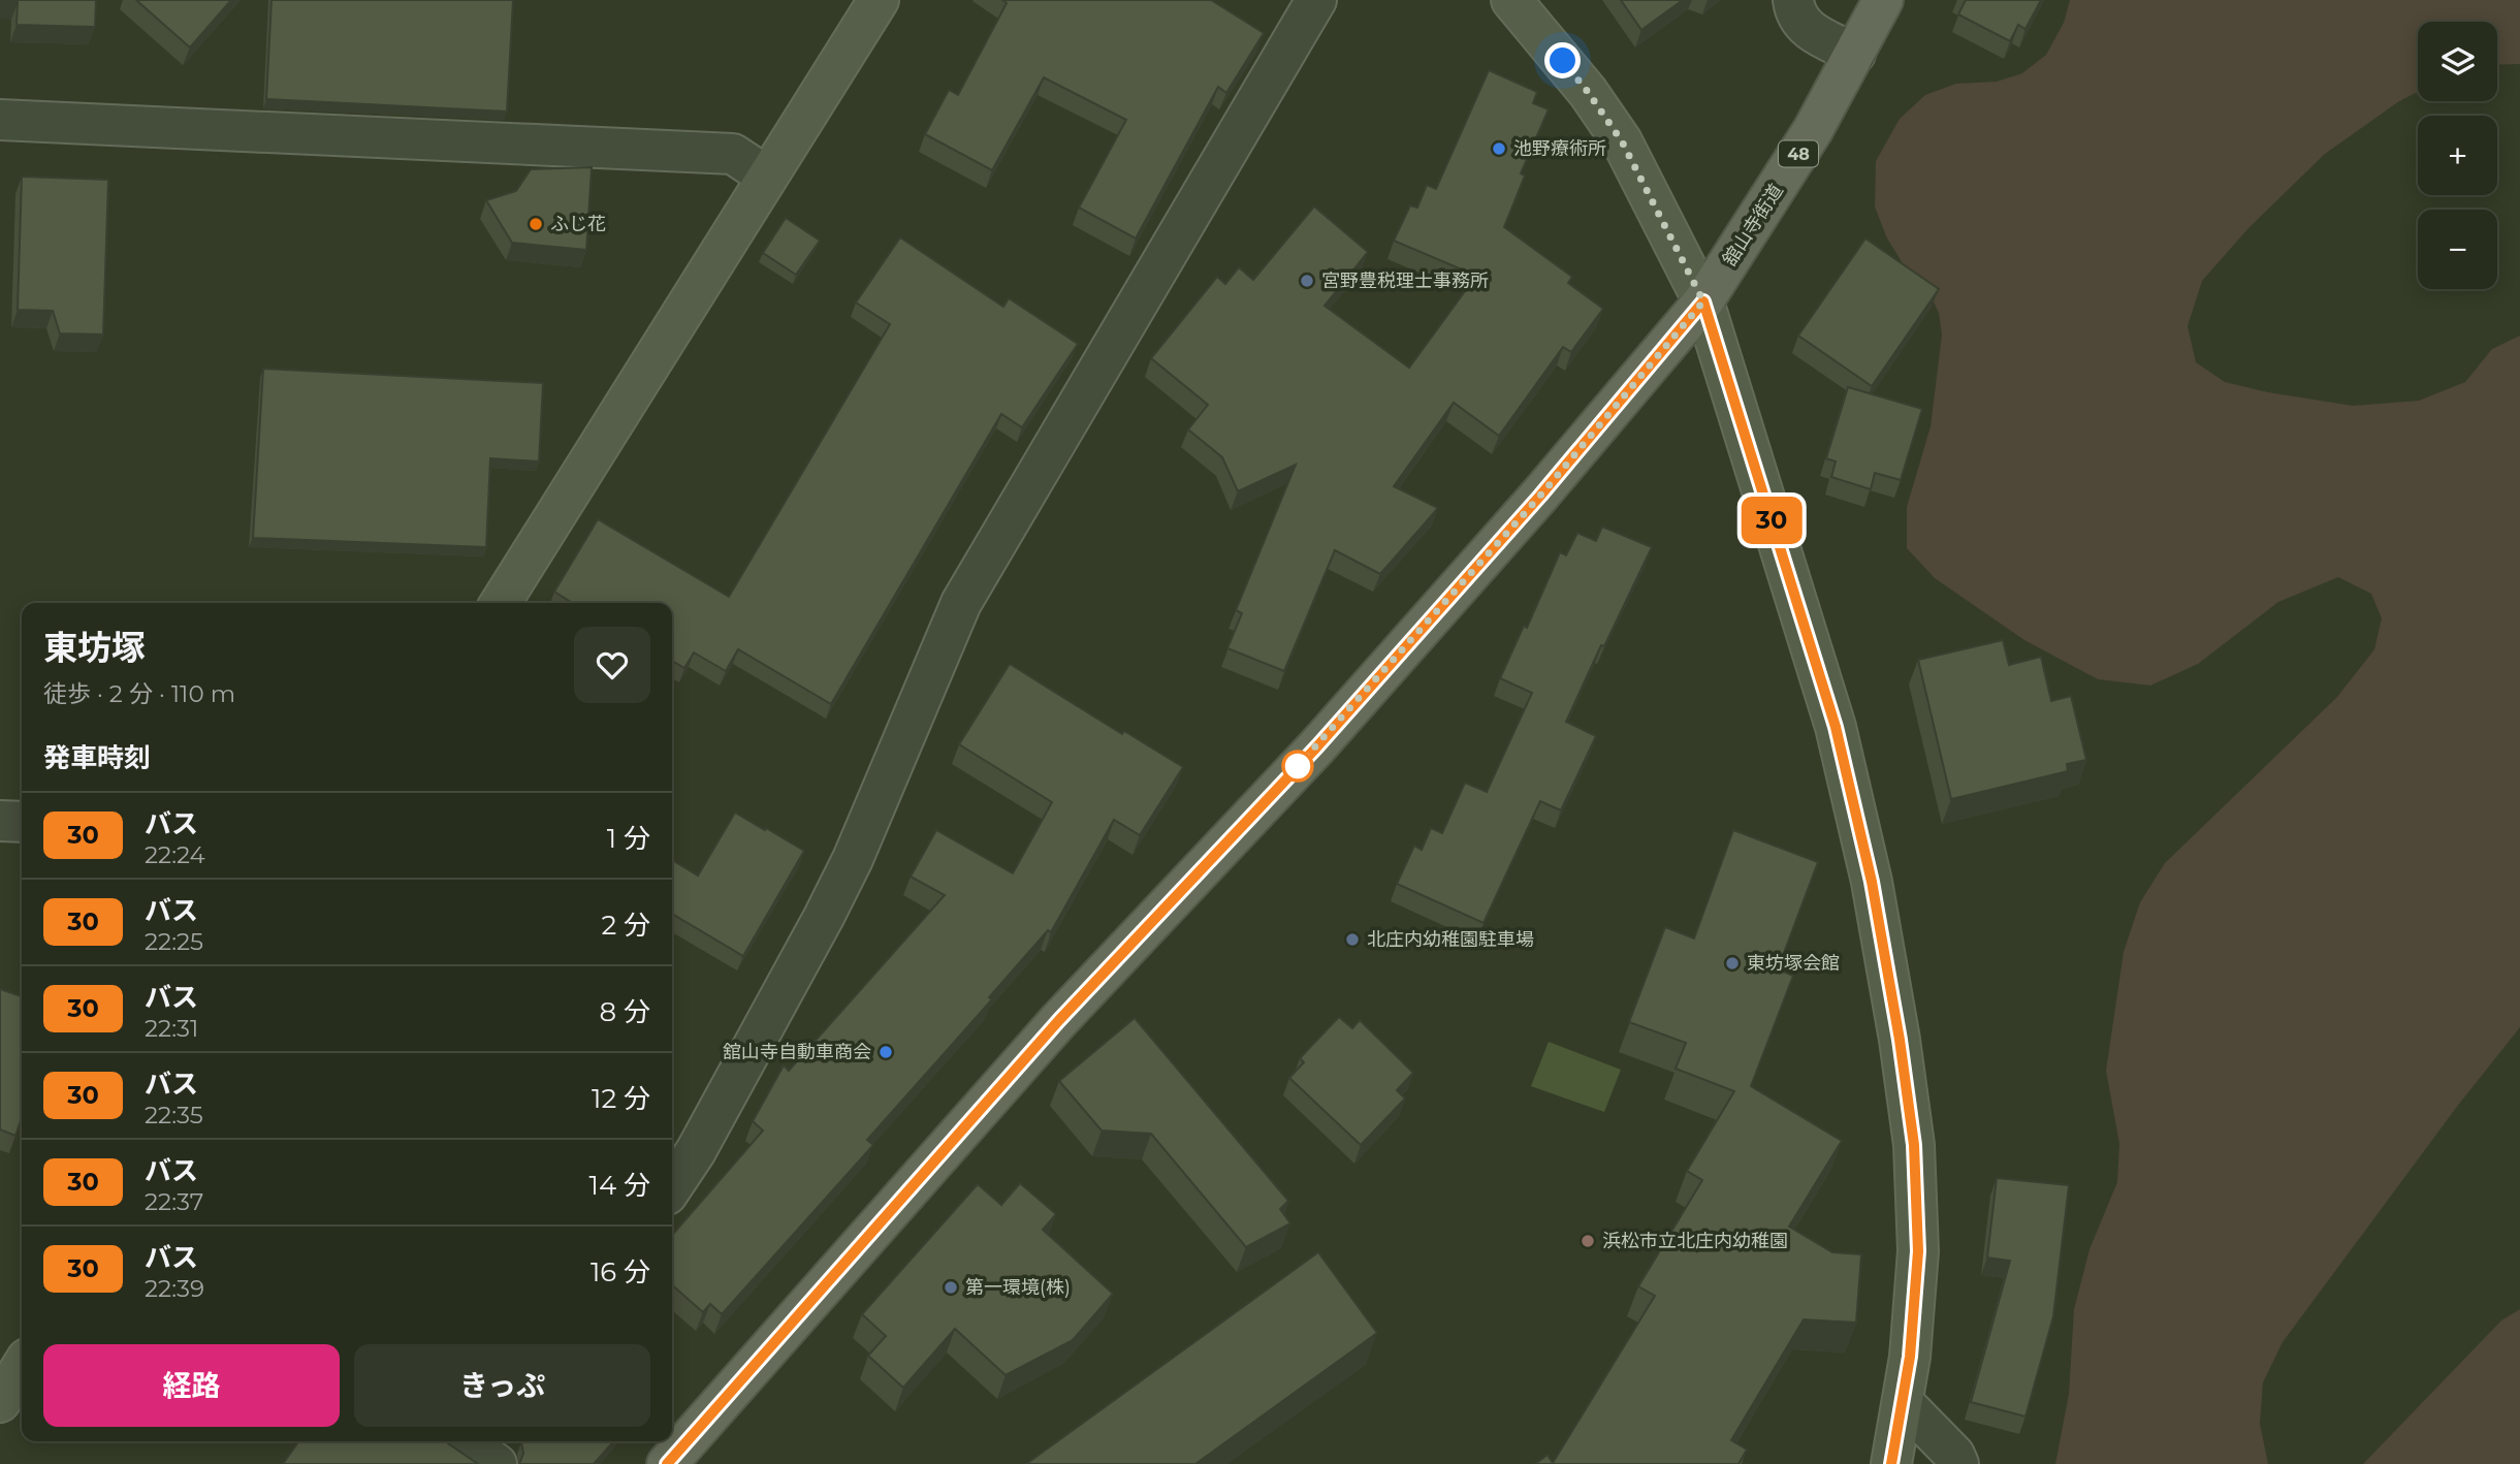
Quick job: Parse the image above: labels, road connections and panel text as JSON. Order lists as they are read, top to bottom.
{
  "streets": {
    "main road": ["48", "舘山寺街道"]
  },
  "places": [
    "池野療術所",
    "ふじ花",
    "宮野豊税理士事務所",
    "北庄内幼稚園駐車場",
    "東坊塚会館",
    "舘山寺自動車商会",
    "浜松市立北庄内幼稚園",
    "第一環境(株)"
  ],
  "lines": ["bus line 30"],
  "page": {
    "on_map": "30",
    "map_buttons": ["+", "−"],
    "heading": [
      ["東坊塚", "徒歩 · 2 分 · 110 m"],
      "発車時刻"
    ],
    "list": [
      {
        "mark": "30",
        "name": "バス",
        "note": "22:24",
        "value": "1 分"
      },
      {
        "mark": "30",
        "name": "バス",
        "note": "22:25",
        "value": "2 分"
      },
      {
        "mark": "30",
        "name": "バス",
        "note": "22:31",
        "value": "8 分"
      },
      {
        "mark": "30",
        "name": "バス",
        "note": "22:35",
        "value": "12 分"
      },
      {
        "mark": "30",
        "name": "バス",
        "note": "22:37",
        "value": "14 分"
      },
      {
        "mark": "30",
        "name": "バス",
        "note": "22:39",
        "value": "16 分"
      }
    ],
    "buttons": ["経路", "きっぷ"]
  }
}
